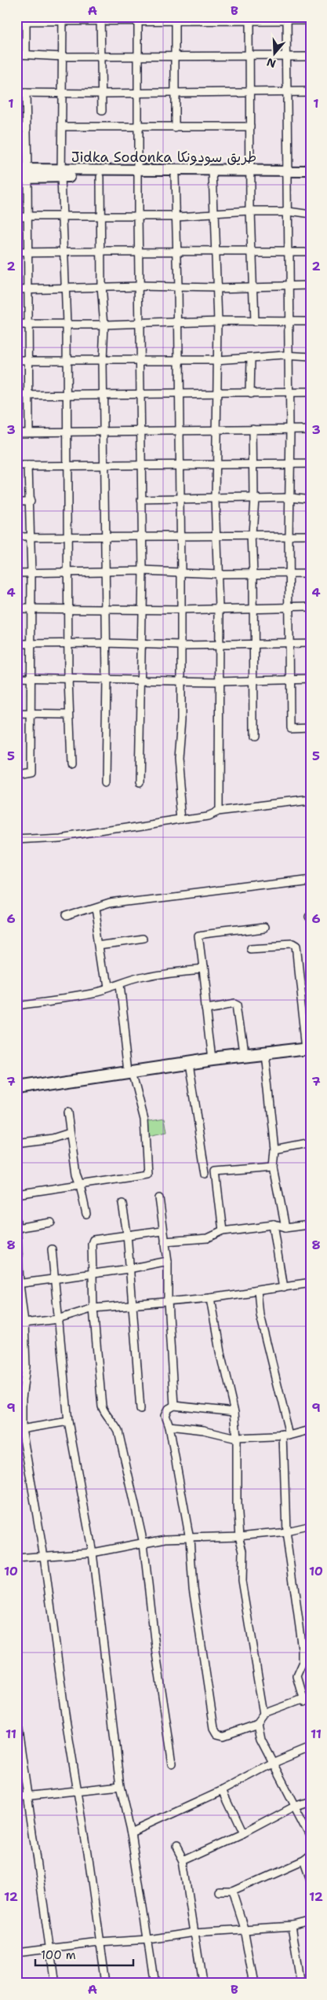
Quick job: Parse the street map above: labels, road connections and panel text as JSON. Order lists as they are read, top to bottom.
{
  "streets": {
    "main road": ["Jidka Sodonka طريق سودونكا"]
  },
  "scale_bar": "100 m",
  "north": "bottom",
  "grid": {
    "columns": ["A", "B"],
    "rows": [
      "1",
      "2",
      "3",
      "4",
      "5",
      "6",
      "7",
      "8",
      "9",
      "10",
      "11",
      "12"
    ]
  }
}
